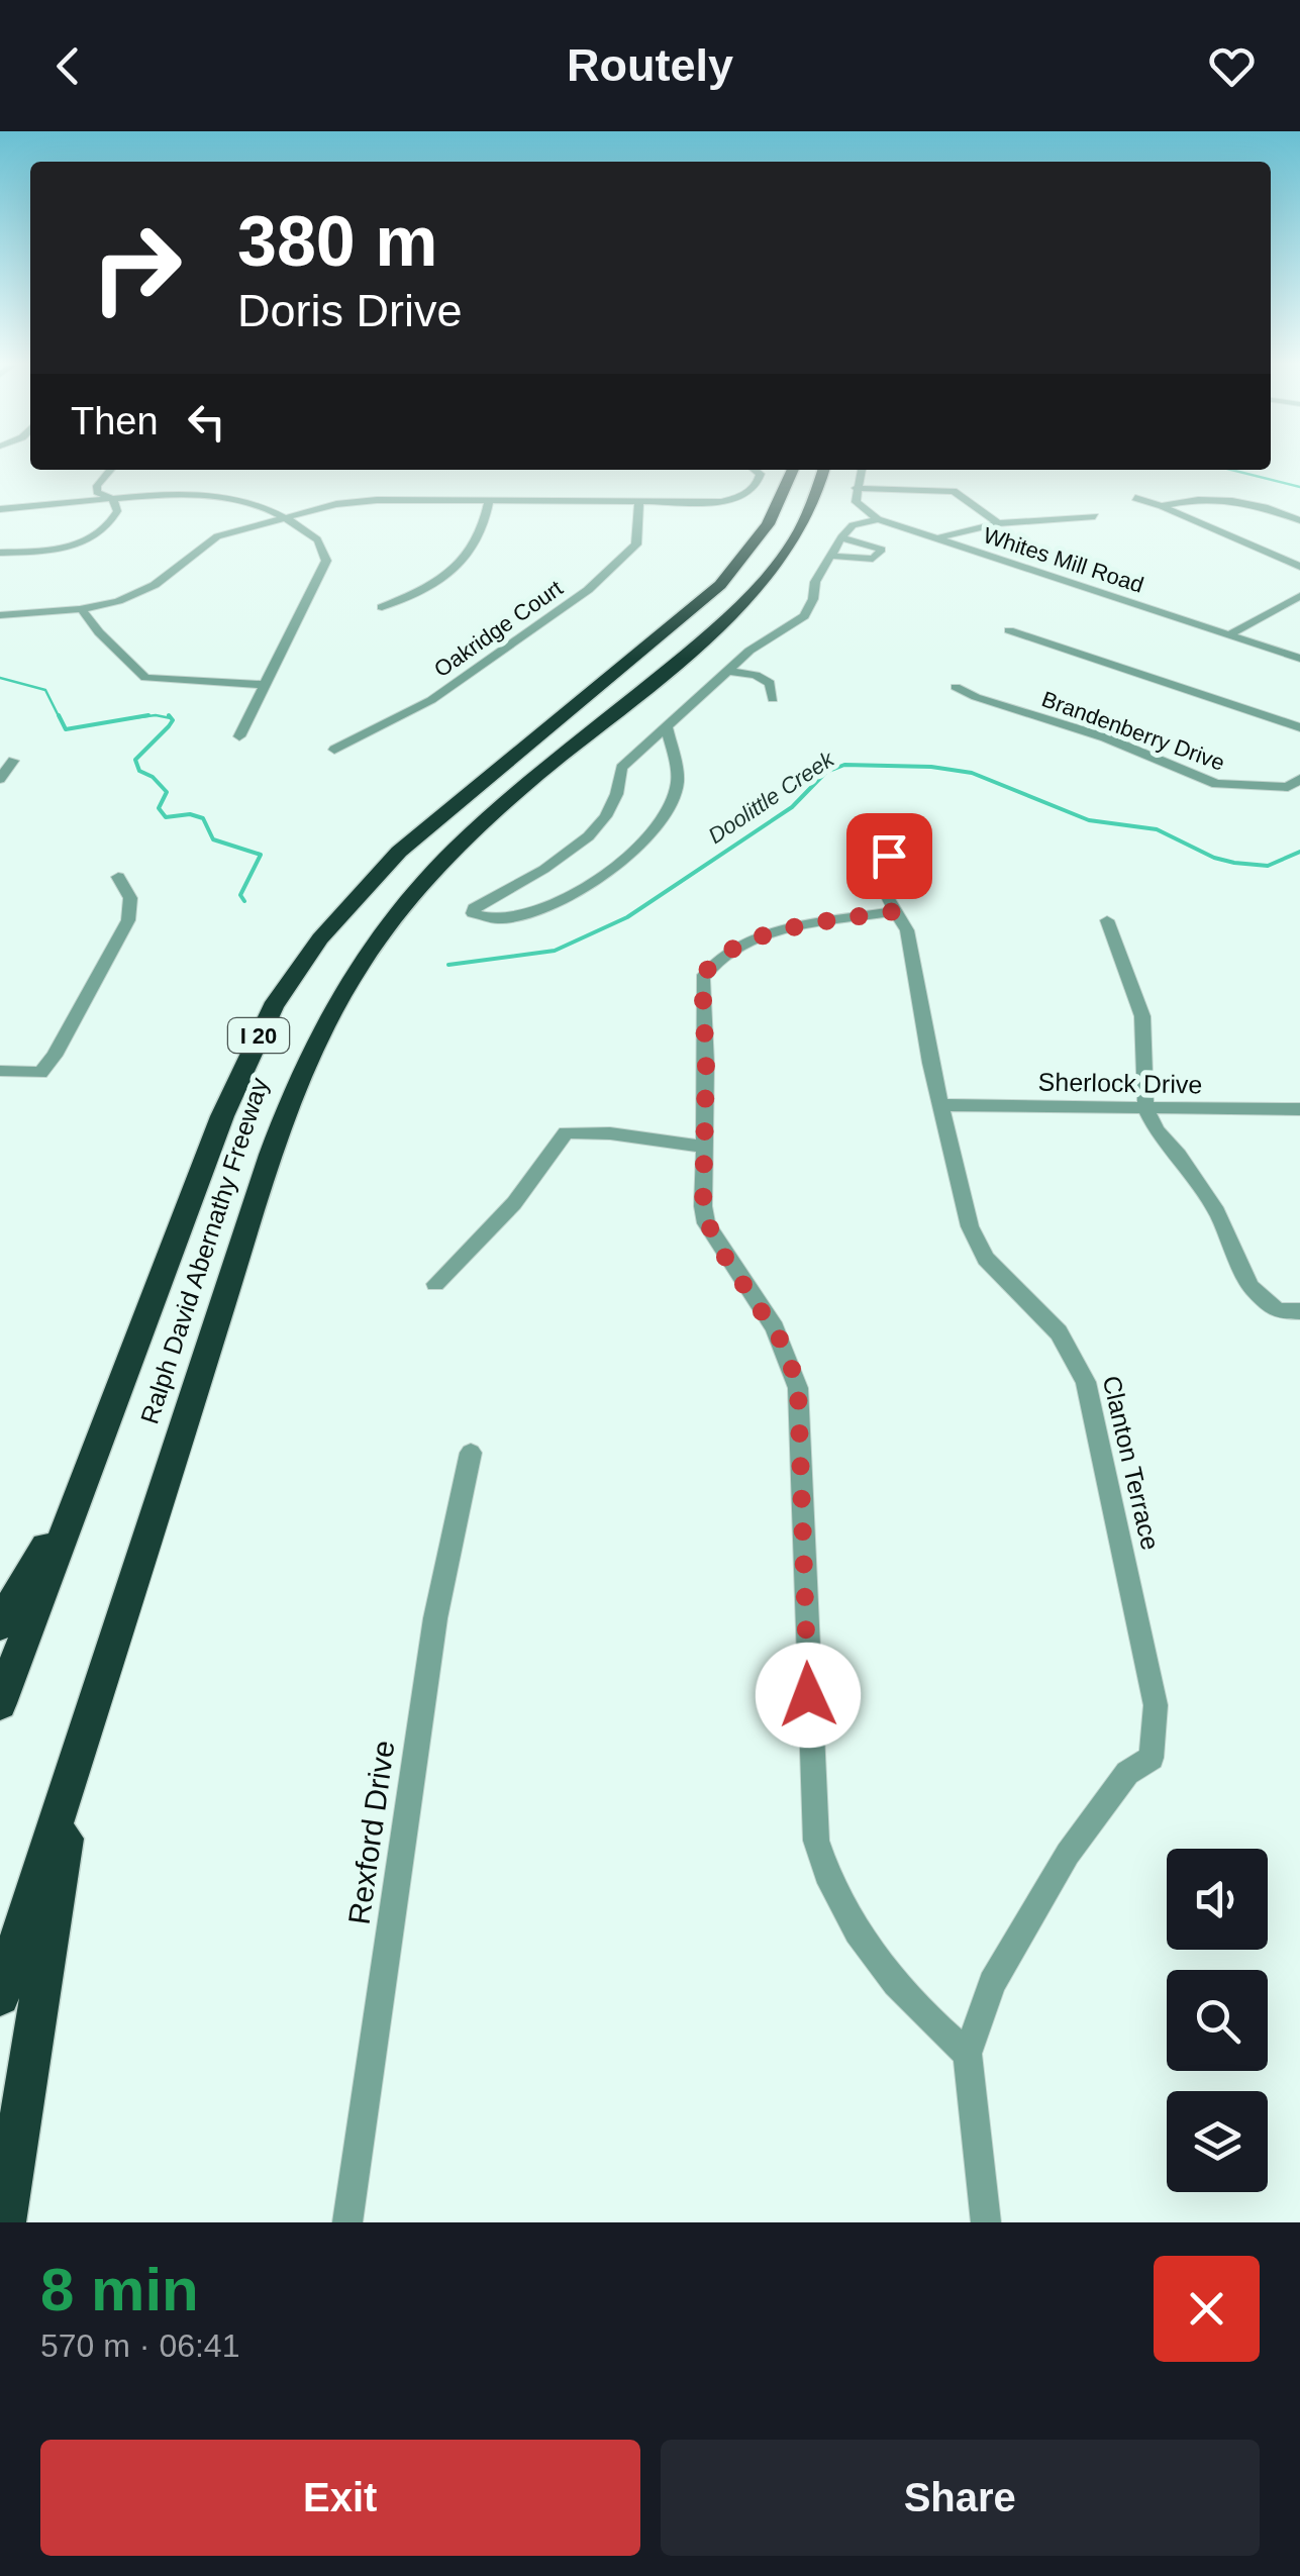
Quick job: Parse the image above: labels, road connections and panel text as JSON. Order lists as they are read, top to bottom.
{
  "streets": {
    "highway": ["I 20", "Ralph David Abernathy Freeway"],
    "street": [
      "Whites Mill Road",
      "Oakridge Court",
      "Brandenberry Drive",
      "Sherlock Drive",
      "Clanton Terrace",
      "Rexford Drive"
    ]
  },
  "crossings": [
    ["Sherlock Drive", "Clanton Terrace"]
  ],
  "water": ["Doolittle Creek"],
  "page": {
    "header": "Routely",
    "turn": ["380 m", "Doris Drive"],
    "then": "Then",
    "heading": ["8 min", "570 m · 06:41"],
    "buttons": ["Exit", "Share"]
  }
}
